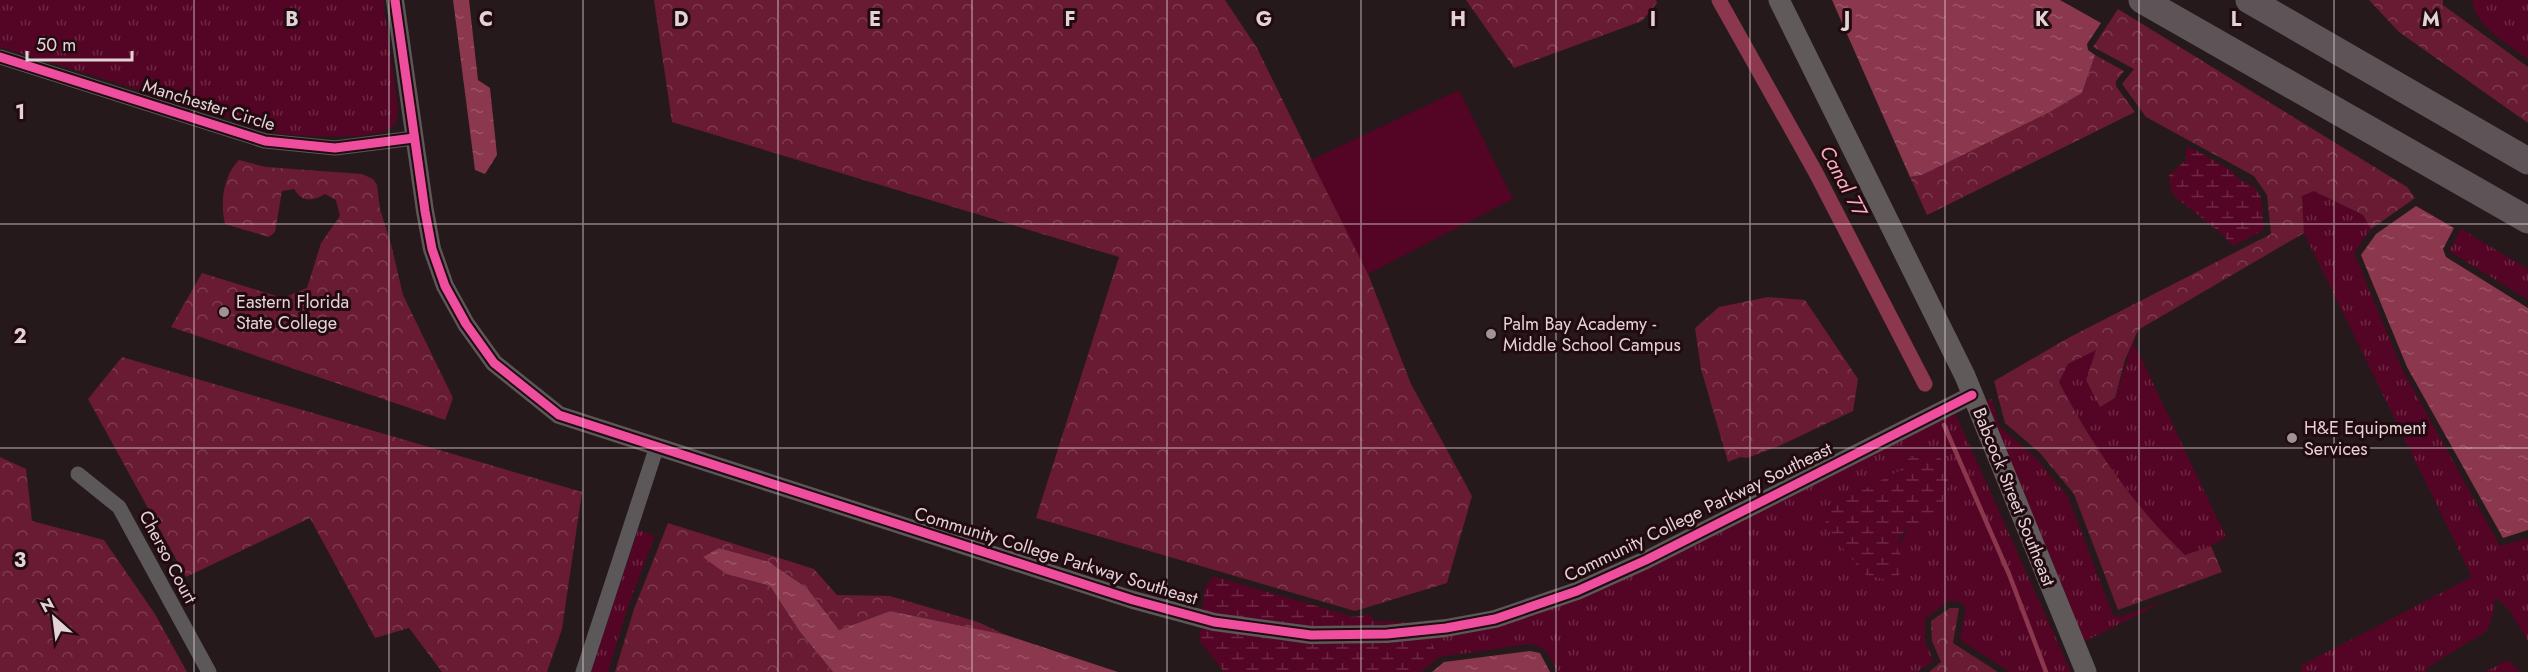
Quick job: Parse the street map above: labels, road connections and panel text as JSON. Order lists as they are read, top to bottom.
{
  "streets": {
    "main road": ["Babcock Street Southeast"],
    "street": ["Manchester Circle", "Community College Parkway Southeast", "Cherso Court"]
  },
  "crossings": [
    ["Manchester Circle", "Community College Parkway Southeast"],
    ["Babcock Street Southeast", "Community College Parkway Southeast"]
  ],
  "water": ["Canal 77"],
  "places": ["Eastern Florida State College", "Palm Bay Academy - Middle School Campus", "H&E Equipment Services"],
  "scale_bar": "50 m",
  "north": "top left",
  "grid": {
    "columns": [
      "B",
      "C",
      "D",
      "E",
      "F",
      "G",
      "H",
      "I",
      "J",
      "K",
      "L",
      "M"
    ],
    "rows": ["1", "2", "3"]
  }
}
